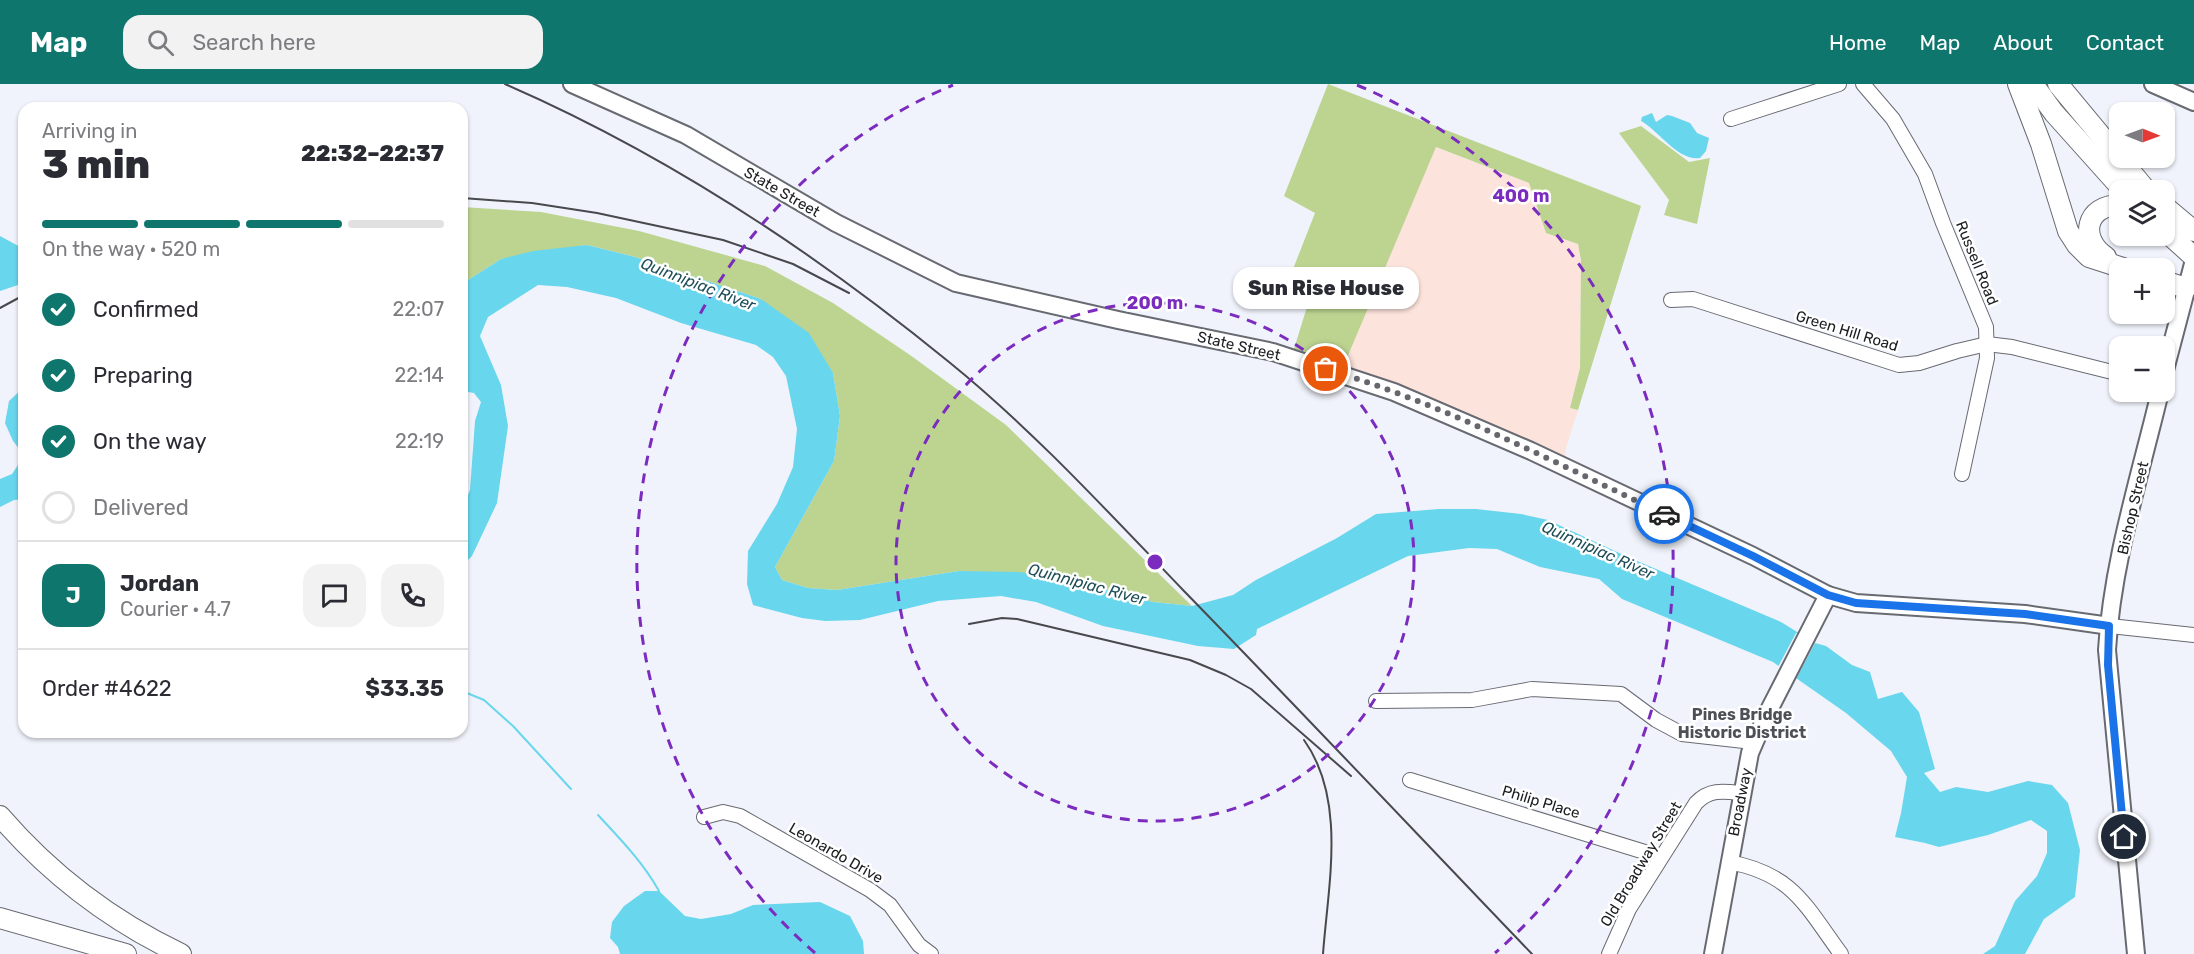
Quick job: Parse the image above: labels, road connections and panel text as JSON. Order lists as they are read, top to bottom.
{
  "streets": {
    "main road": ["State Street", "Bishop Street", "Broadway"],
    "street": [
      "Russell Road",
      "Green Hill Road",
      "Philip Place",
      "Leonardo Drive",
      "Old Broadway Street"
    ]
  },
  "crossings": [
    ["State Street", "Bishop Street"],
    ["State Street", "Broadway"],
    ["Russell Road", "Green Hill Road"],
    ["Philip Place", "Old Broadway Street"],
    ["Broadway", "Old Broadway Street"]
  ],
  "districts": ["Pines Bridge Historic District"],
  "water": ["Quinnipiac River"],
  "places": ["Sun Rise House"],
  "north": "right",
  "page": {
    "header": "Map",
    "search": "Search here",
    "nav": [
      "Home",
      "Map",
      "About",
      "Contact"
    ],
    "map_buttons": ["+", "−"],
    "heading": ["3 min", "Arriving in", "22:32–22:37"],
    "panel": [
      "Jordan",
      "Courier · 4.7",
      "Order #4622",
      "$33.35"
    ],
    "bar": "On the way · 520 m",
    "bubble": "Sun Rise House",
    "list": [
      ["Confirmed", "22:07"],
      ["Preparing", "22:14"],
      ["On the way", "22:19"],
      "Delivered"
    ],
    "round": "J"
  },
  "rings": ["400 m", "200 m"]
}
